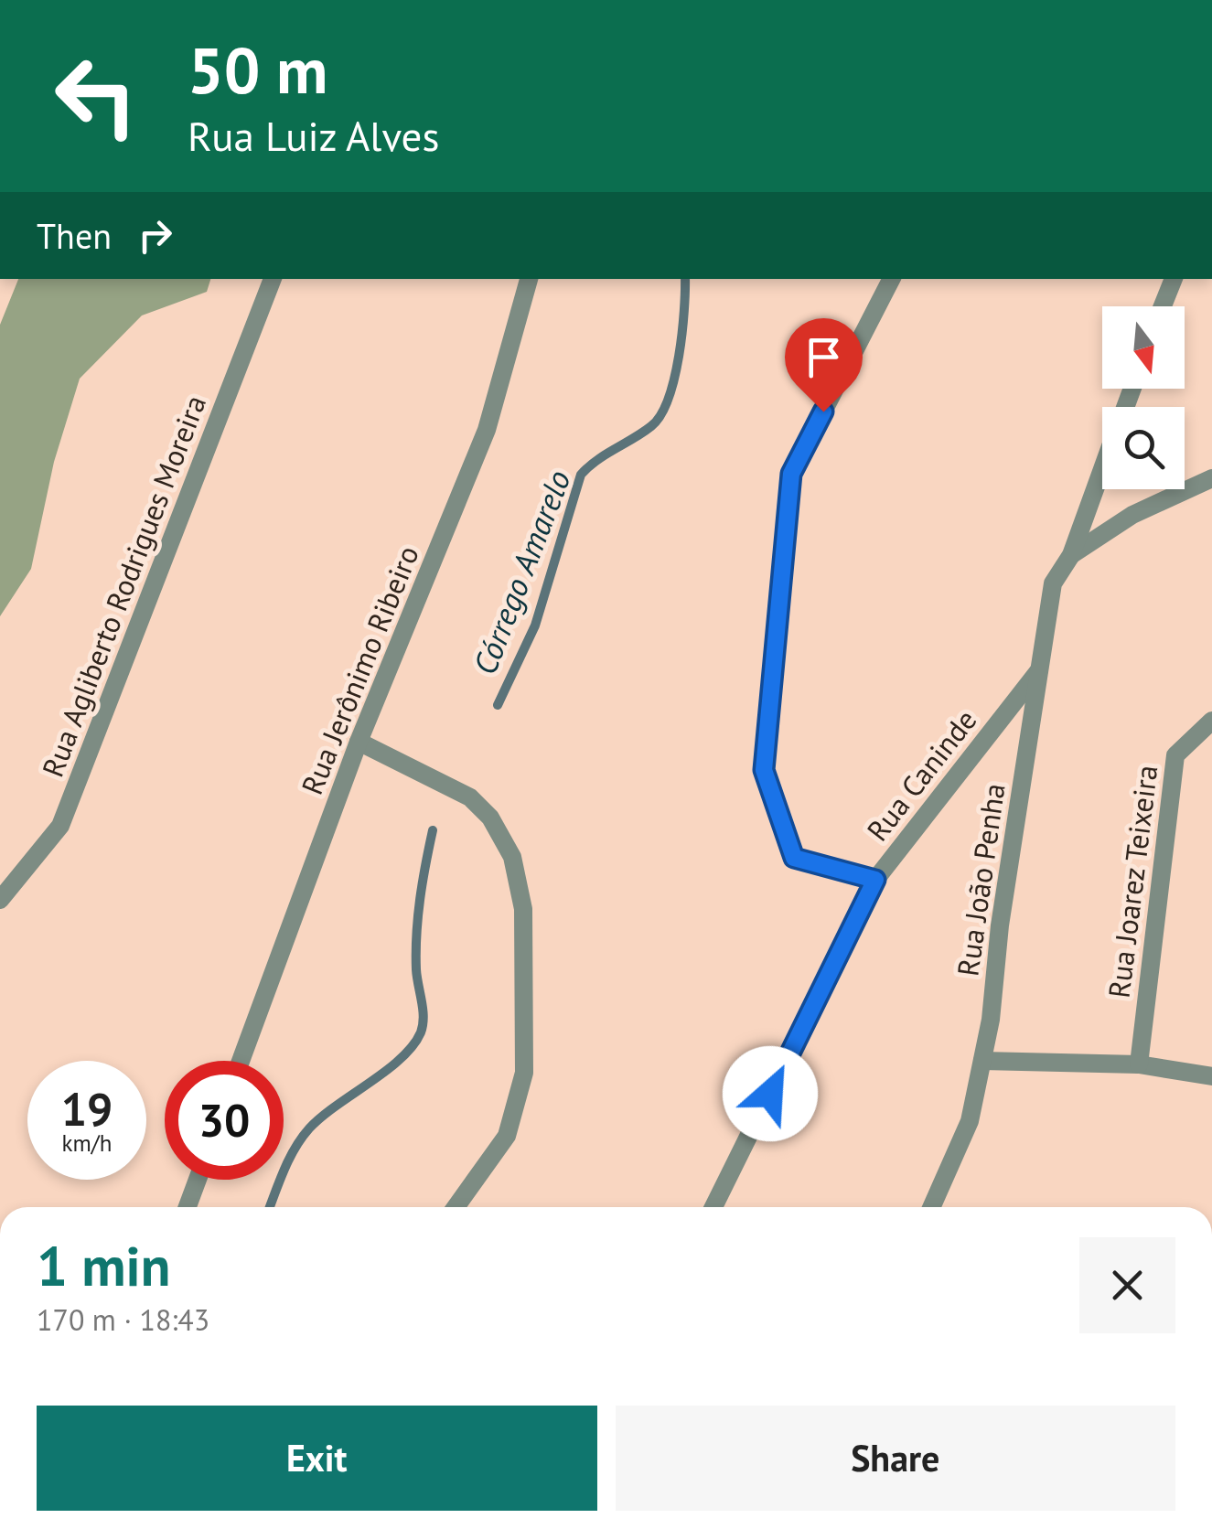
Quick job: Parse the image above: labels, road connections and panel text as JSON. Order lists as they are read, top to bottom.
{
  "streets": {
    "street": [
      "Rua Agliberto Rodrigues Moreira",
      "Rua Jerônimo Ribeiro",
      "Rua Caninde",
      "Rua João Penha",
      "Rua Joarez Teixeira"
    ]
  },
  "crossings": [
    ["Rua Caninde", "Rua João Penha"]
  ],
  "water": ["Córrego Amarelo"],
  "north": "bottom",
  "page": {
    "turn": ["50 m", "Rua Luiz Alves"],
    "then": "Then",
    "speed": "19 km/h",
    "limit": "30",
    "heading": ["1 min", "170 m · 18:43"],
    "buttons": ["Exit", "Share"]
  }
}
